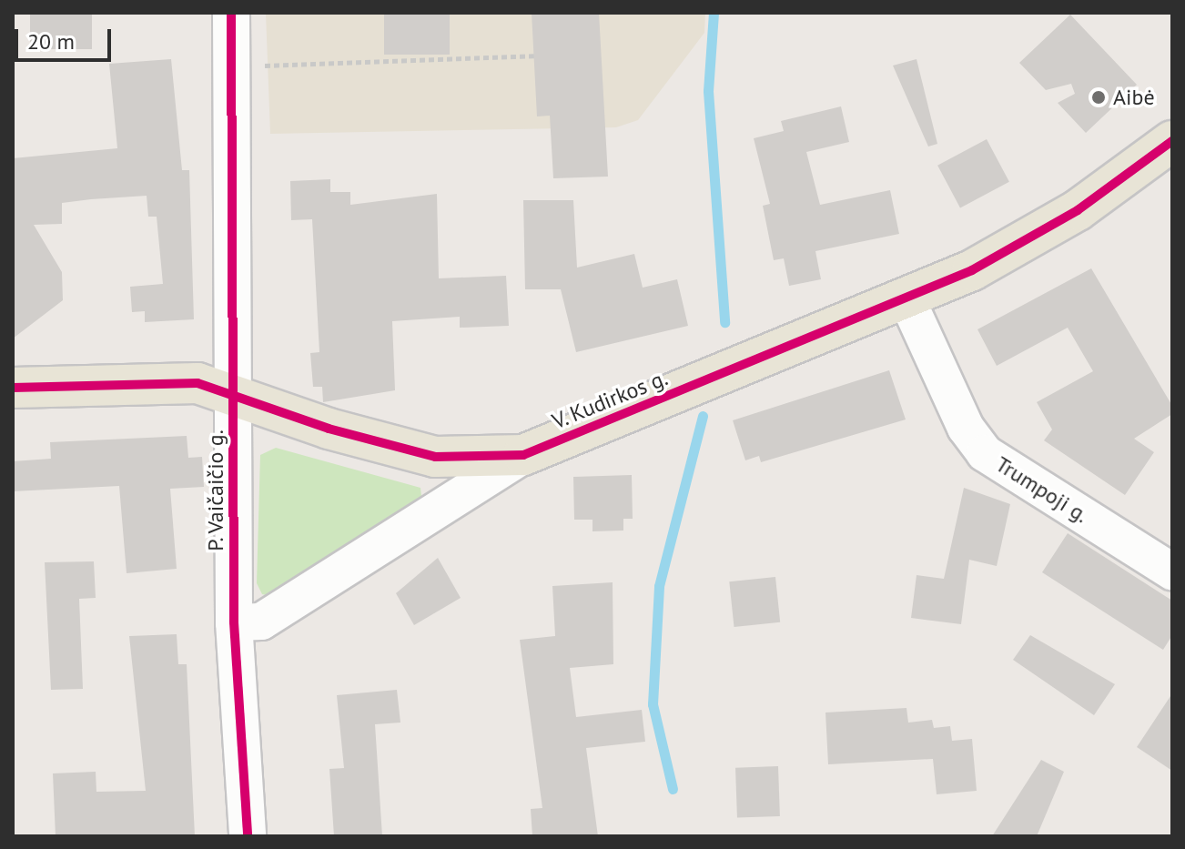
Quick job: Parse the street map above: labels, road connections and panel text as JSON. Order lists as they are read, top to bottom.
{
  "streets": {
    "main road": ["V. Kudirkos g."],
    "street": ["Trumpoji g.", "P. Vaičaičio g."]
  },
  "crossings": [
    ["V. Kudirkos g.", "Trumpoji g."],
    ["V. Kudirkos g.", "P. Vaičaičio g."]
  ],
  "places": ["Aibė"],
  "scale_bar": "20 m"
}
